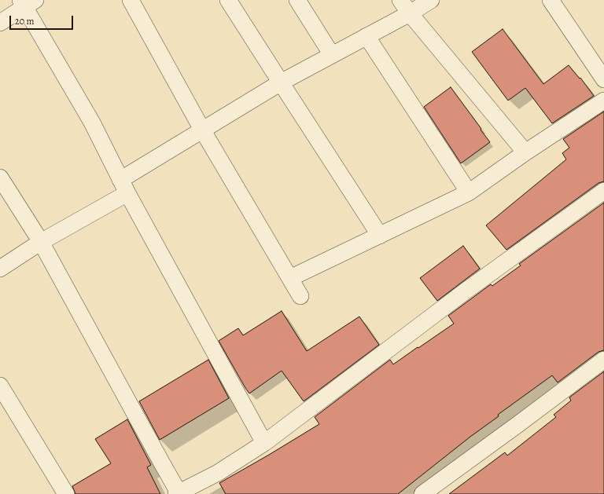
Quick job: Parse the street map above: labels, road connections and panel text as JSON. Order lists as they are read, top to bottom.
{
  "scale_bar": "20 m"
}
